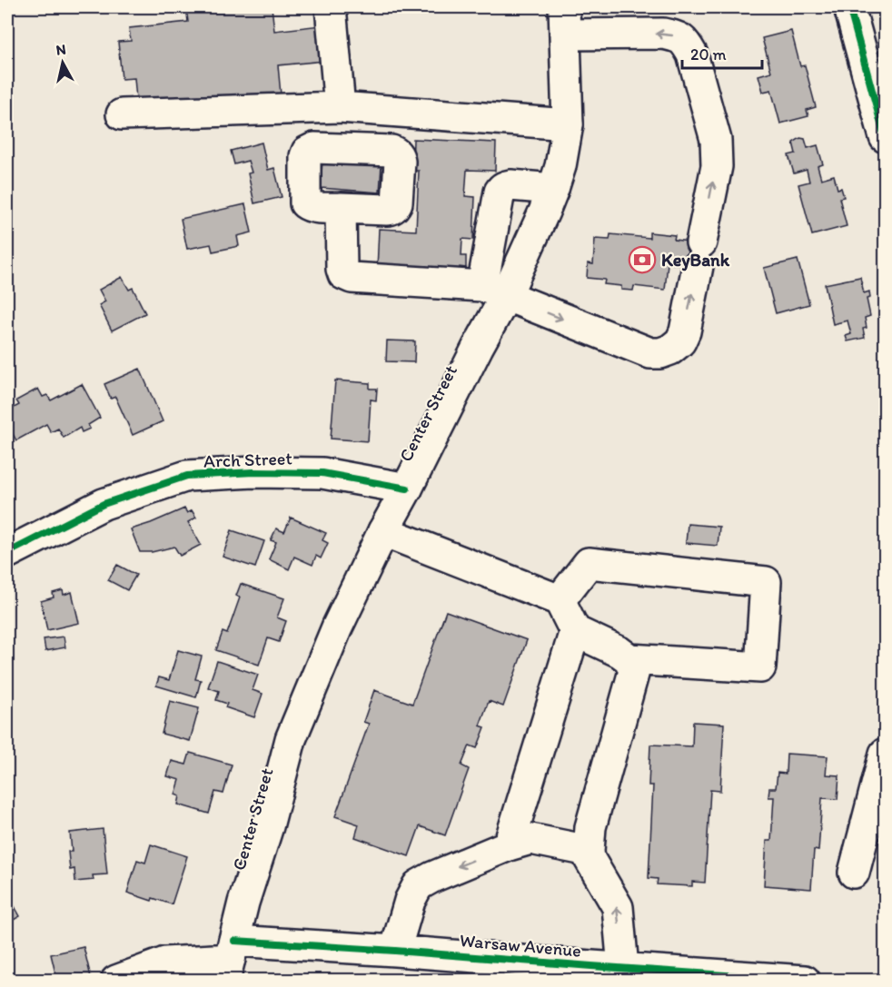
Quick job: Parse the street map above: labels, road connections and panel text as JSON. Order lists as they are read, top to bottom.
{
  "streets": {
    "street": ["Center Street", "Arch Street", "Warsaw Avenue"]
  },
  "crossings": [
    ["Center Street", "Arch Street"],
    ["Center Street", "Warsaw Avenue"]
  ],
  "places": {
    "bank": ["KeyBank"]
  },
  "scale_bar": "20 m",
  "north": "top"
}
